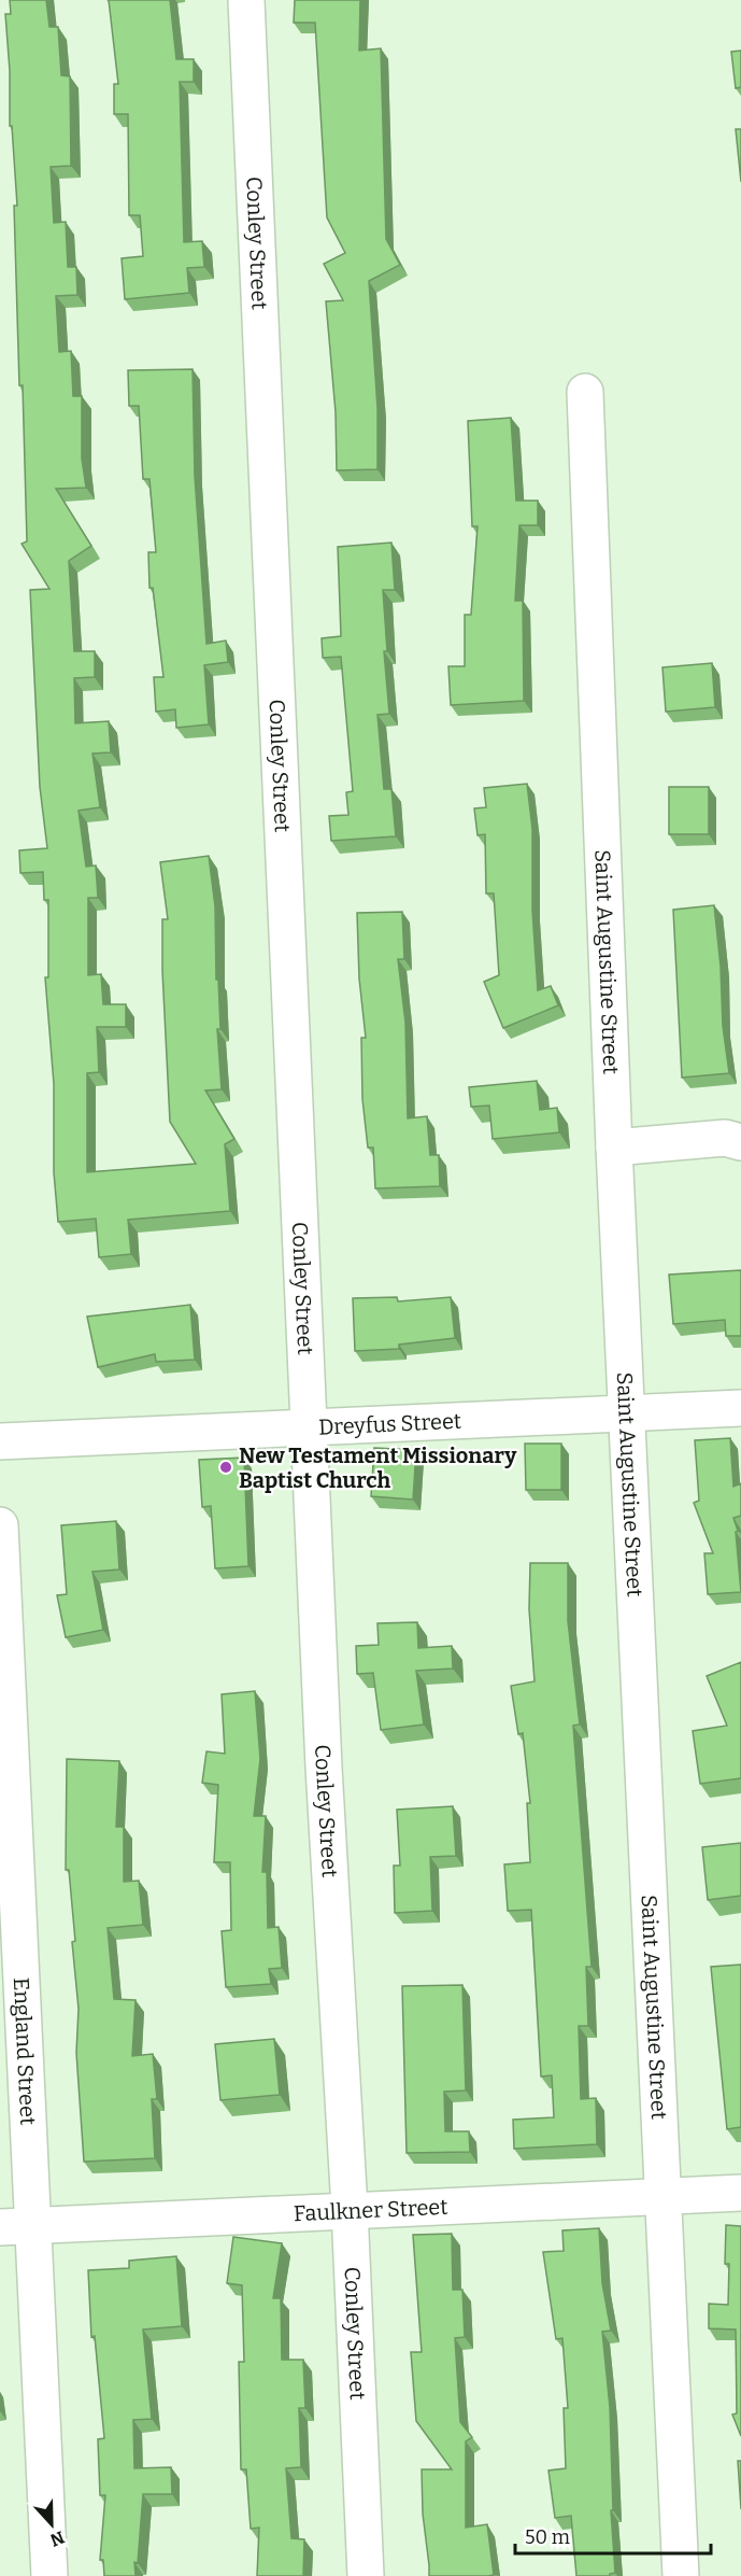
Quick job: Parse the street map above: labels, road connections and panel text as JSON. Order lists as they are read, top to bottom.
{
  "streets": {
    "street": [
      "Conley Street",
      "Saint Augustine Street",
      "Dreyfus Street",
      "England Street",
      "Faulkner Street"
    ]
  },
  "crossings": [
    ["Conley Street", "Dreyfus Street"],
    ["Conley Street", "Faulkner Street"],
    ["Saint Augustine Street", "Dreyfus Street"],
    ["Saint Augustine Street", "Faulkner Street"],
    ["England Street", "Faulkner Street"]
  ],
  "places": ["New Testament Missionary Baptist Church"],
  "scale_bar": "50 m",
  "north": "bottom"
}
